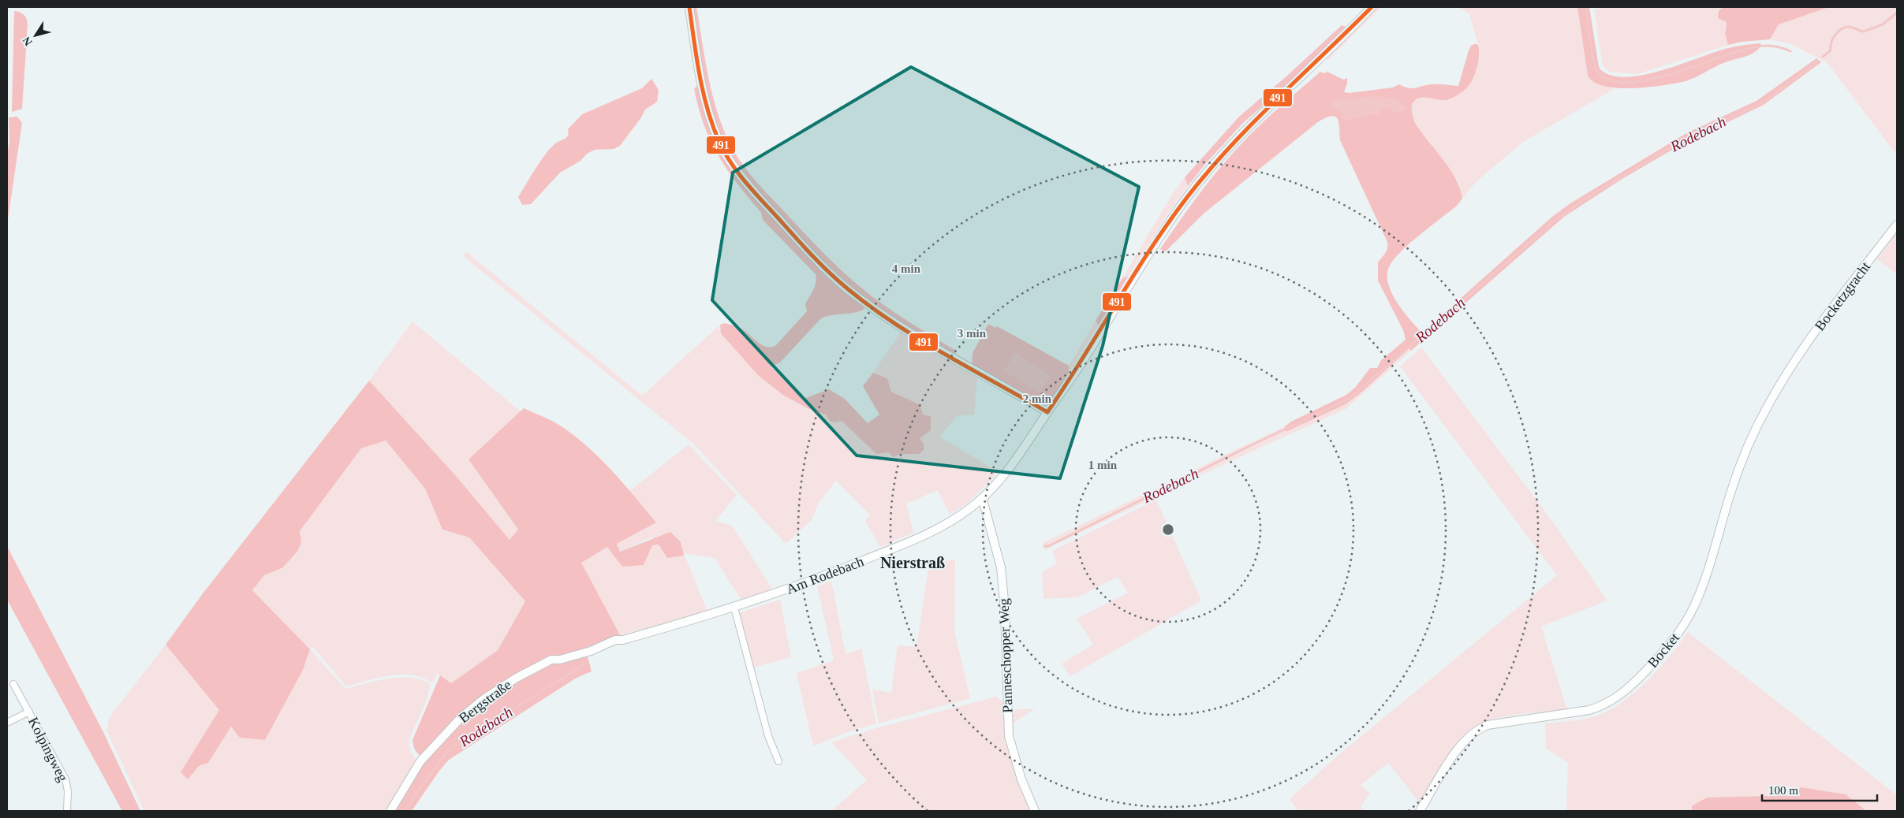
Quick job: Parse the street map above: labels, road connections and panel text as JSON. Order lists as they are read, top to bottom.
{
  "streets": {
    "street": [
      "Bocketzgracht",
      "Am Rodebach",
      "Bocket",
      "Panneschopper Weg",
      "Bergstraße",
      "Kolpingweg"
    ]
  },
  "crossings": [
    ["Bocketzgracht", "Bocket"],
    ["Am Rodebach", "Panneschopper Weg"],
    ["Am Rodebach", "Bergstraße"]
  ],
  "districts": ["Nierstraß"],
  "water": ["Rodebach"],
  "lines": ["transit line 491"],
  "scale_bar": "100 m",
  "north": "bottom left",
  "rings": [
    "4 min",
    "3 min",
    "2 min",
    "1 min"
  ]
}
